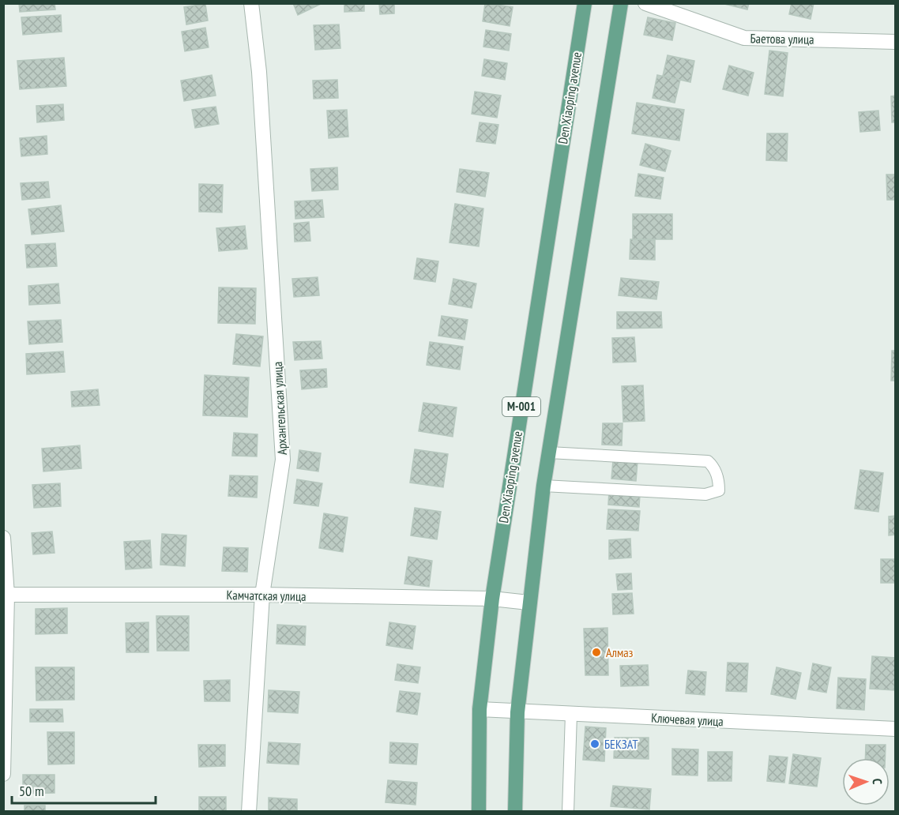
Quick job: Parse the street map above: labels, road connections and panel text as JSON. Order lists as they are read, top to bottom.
{
  "streets": {
    "main road": ["Den Xiaoping avenue", "M-001"],
    "street": [
      "Баетова улица",
      "Архангельская улица",
      "Камчатская улица",
      "Ключевая улица"
    ]
  },
  "crossings": [
    ["Den Xiaoping avenue", "Камчатская улица"],
    ["Den Xiaoping avenue", "Ключевая улица"],
    ["M-001", "Камчатская улица"],
    ["M-001", "Ключевая улица"],
    ["Архангельская улица", "Камчатская улица"]
  ],
  "places": ["Алмаз", "БЕКЗАТ"],
  "scale_bar": "50 m",
  "north": "right"
}
